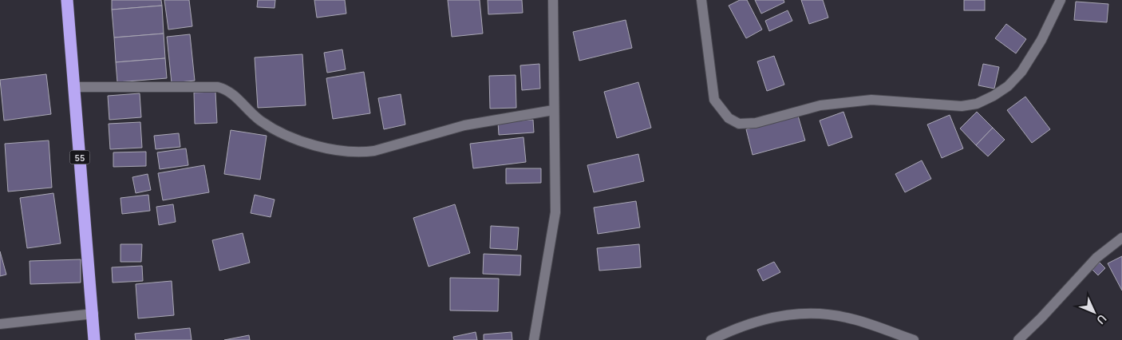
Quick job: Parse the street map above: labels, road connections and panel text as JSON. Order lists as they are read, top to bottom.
{
  "streets": {
    "highway": ["55"]
  },
  "north": "bottom right"
}
